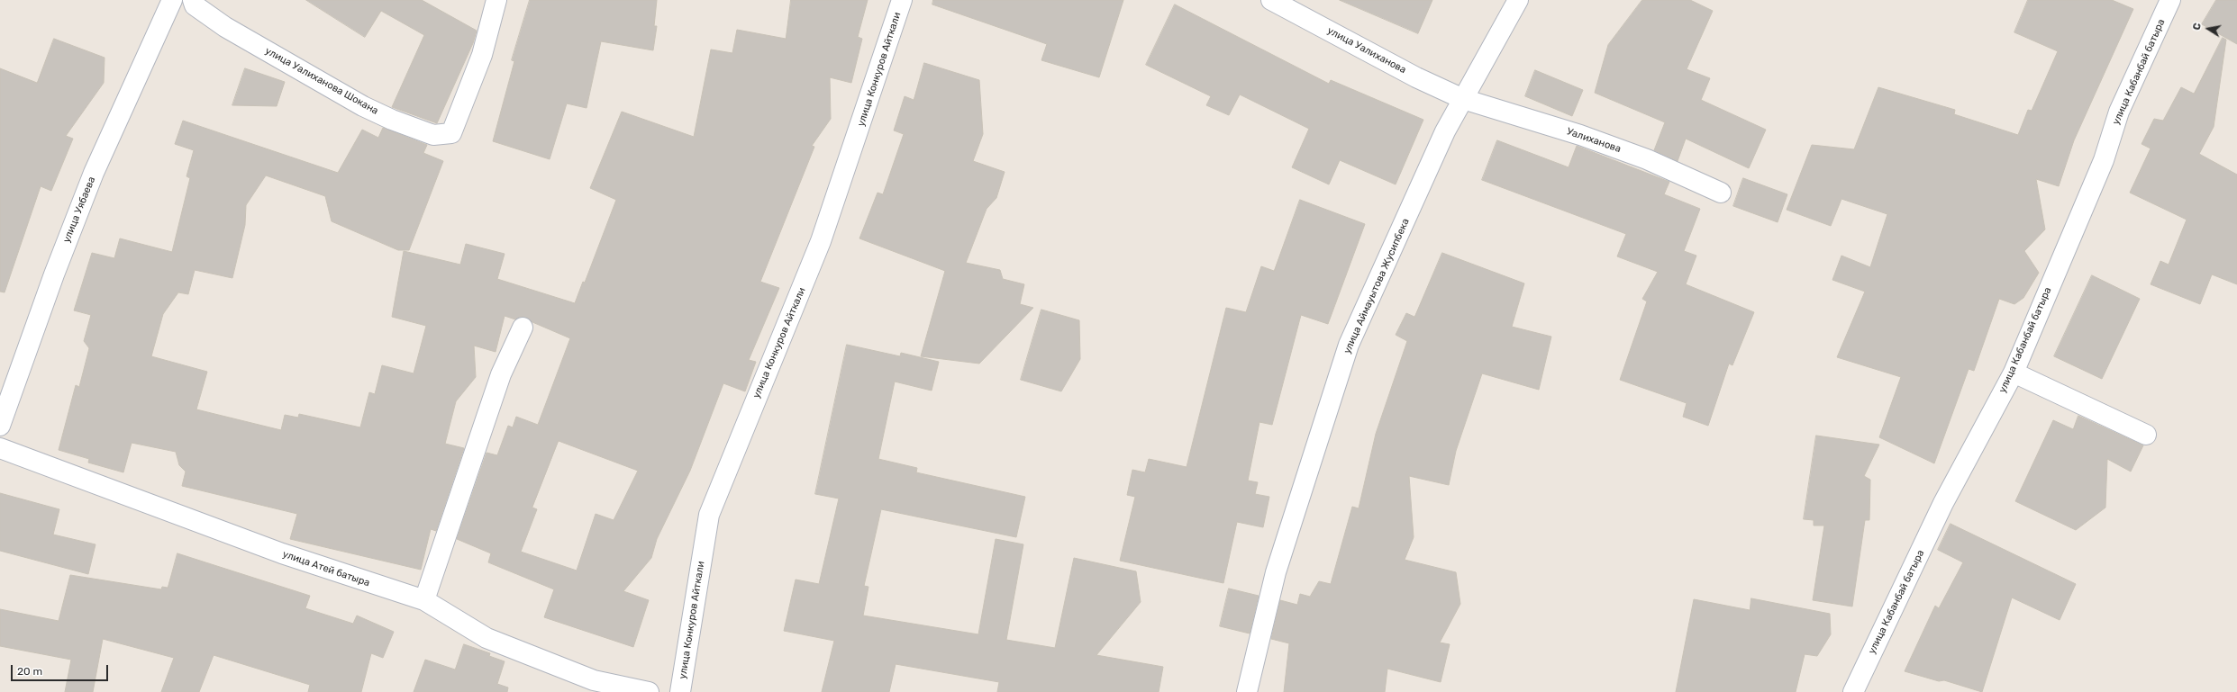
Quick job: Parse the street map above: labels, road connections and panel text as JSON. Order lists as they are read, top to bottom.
{
  "streets": {
    "street": [
      "улица Уалиханова",
      "улица Конкуров Айткали",
      "улица Кабанбай батыра",
      "улица Уалиханова Шокана",
      "Уалиханова",
      "улица Уябаева",
      "улица Аймауытова Жусипбека",
      "улица Атей батыра"
    ]
  },
  "crossings": [
    ["улица Уалиханова", "Уалиханова"],
    ["улица Уалиханова", "улица Аймауытова Жусипбека"],
    ["Уалиханова", "улица Аймауытова Жусипбека"]
  ],
  "scale_bar": "20 m",
  "north": "left"
}
